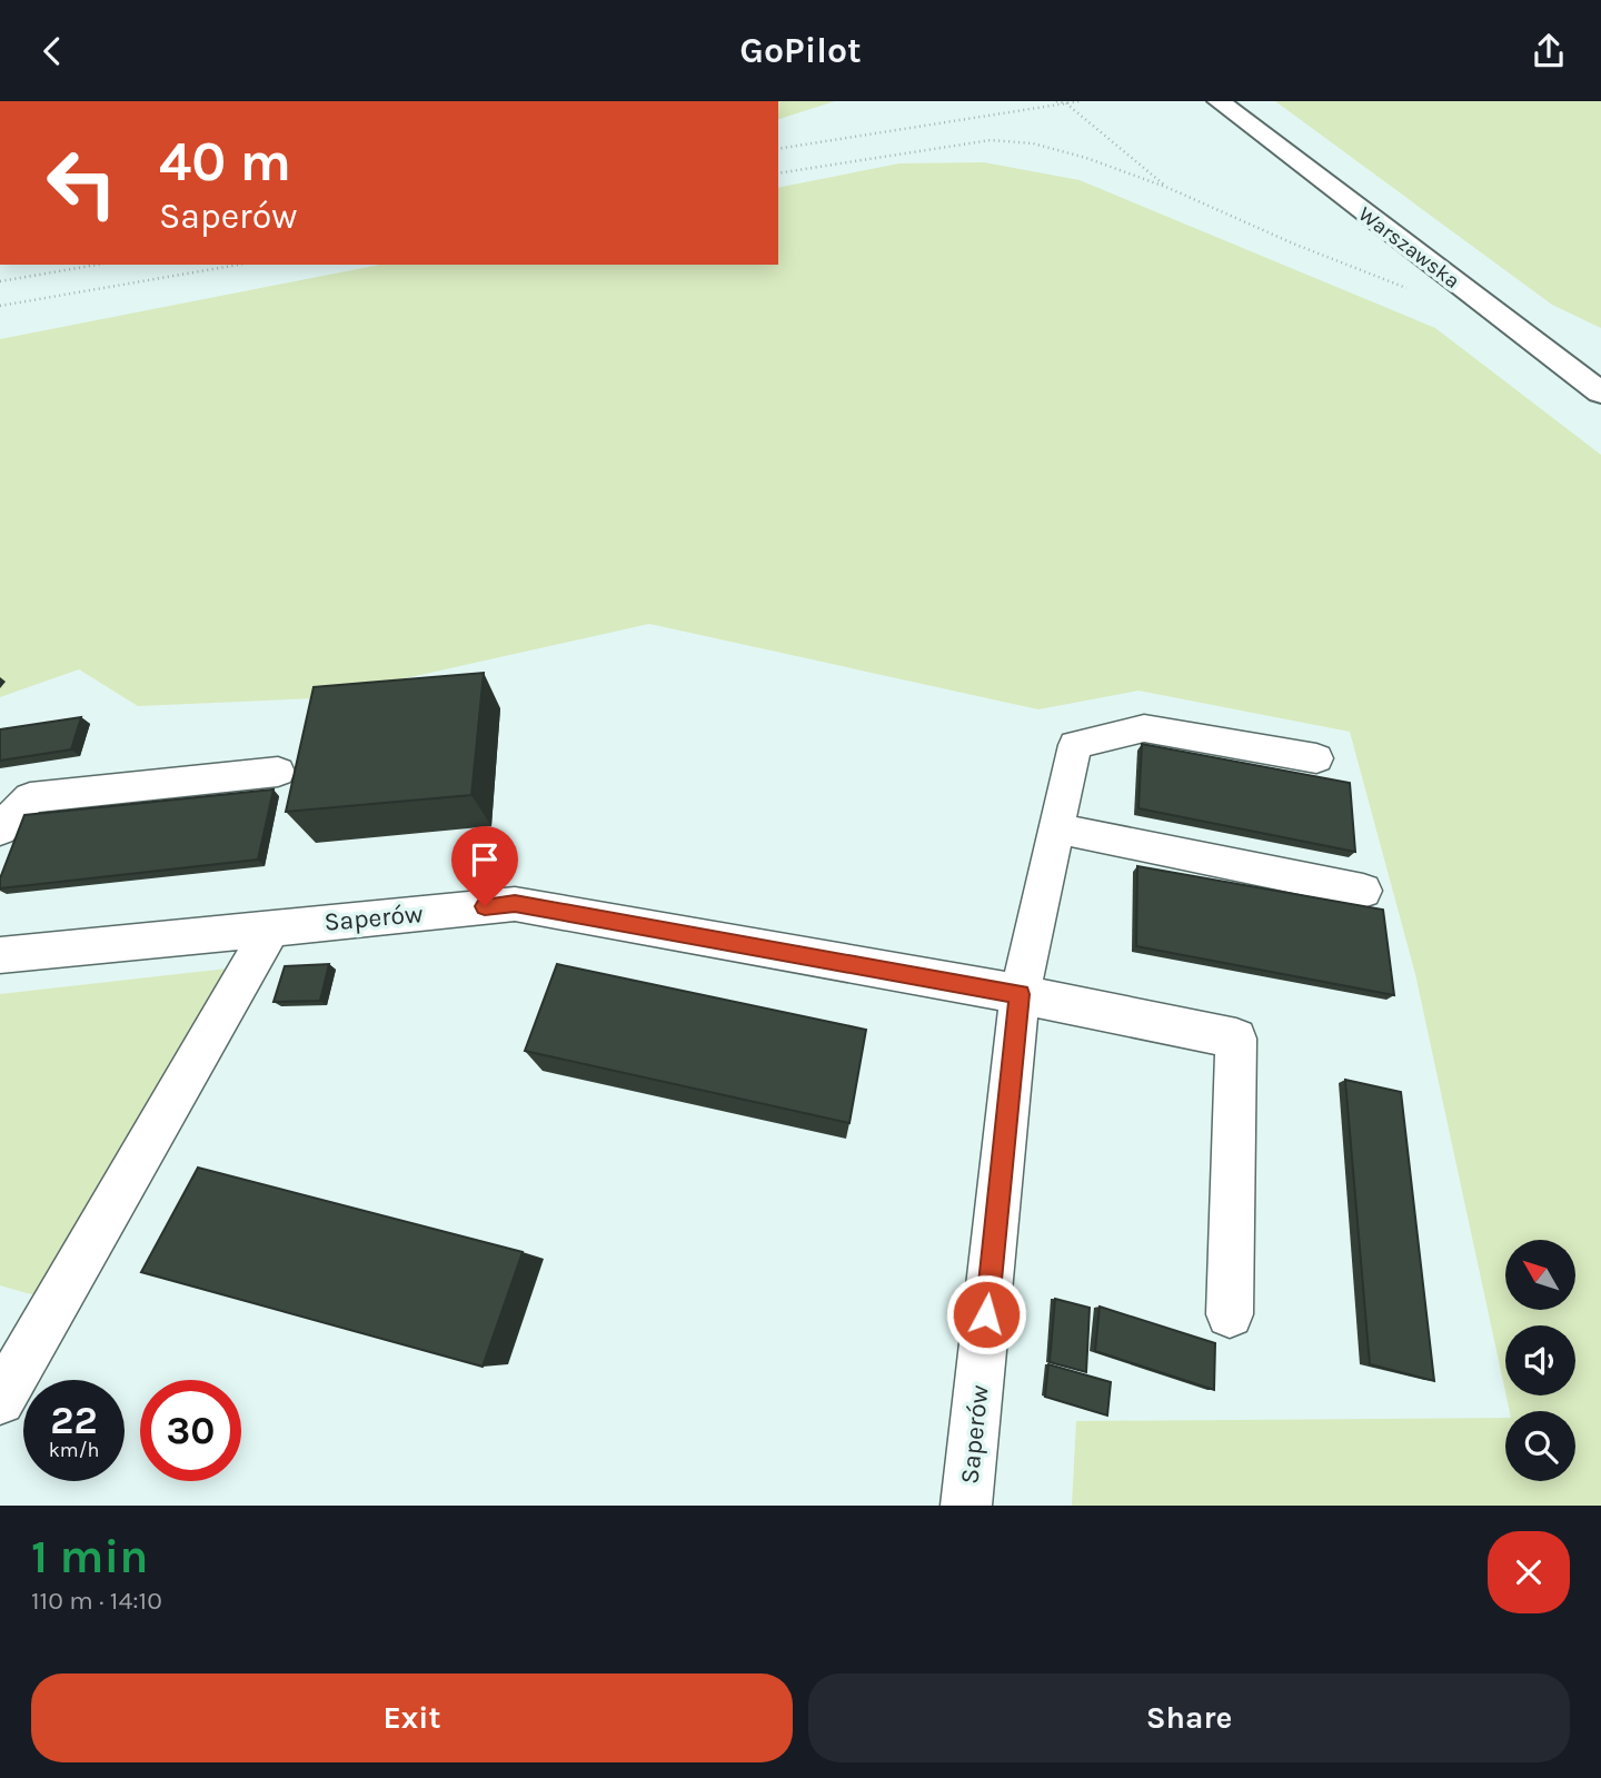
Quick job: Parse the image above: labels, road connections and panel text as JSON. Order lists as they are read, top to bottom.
{
  "streets": {
    "main road": ["Warszawska"],
    "street": ["Saperów"]
  },
  "north": "top left",
  "page": {
    "header": "GoPilot",
    "turn": ["40 m", "Saperów"],
    "speed": "22 km/h",
    "limit": "30",
    "heading": ["1 min", "110 m · 14:10"],
    "buttons": ["Exit", "Share"]
  }
}
